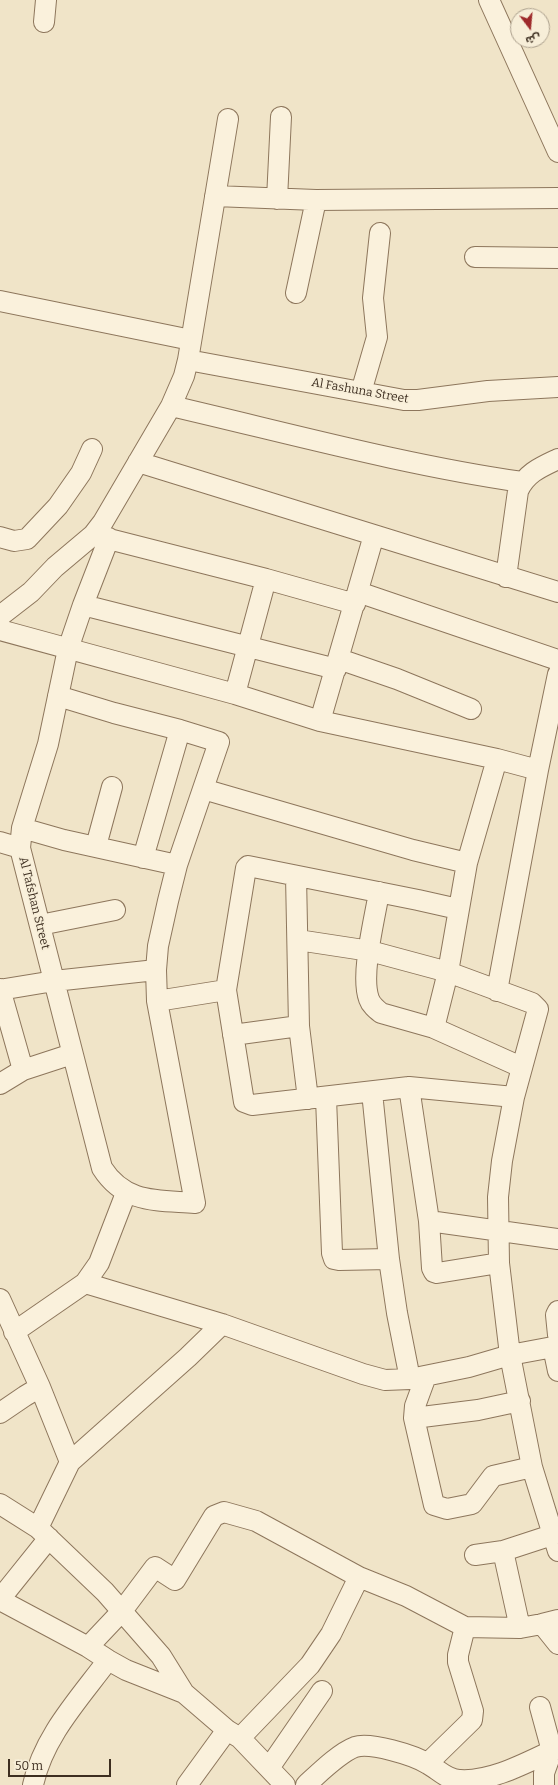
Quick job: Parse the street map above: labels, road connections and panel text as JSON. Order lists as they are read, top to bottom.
{
  "streets": {
    "street": ["Al Fashuna Street", "Al Tafshan Street"]
  },
  "scale_bar": "50 m",
  "north": "bottom"
}
